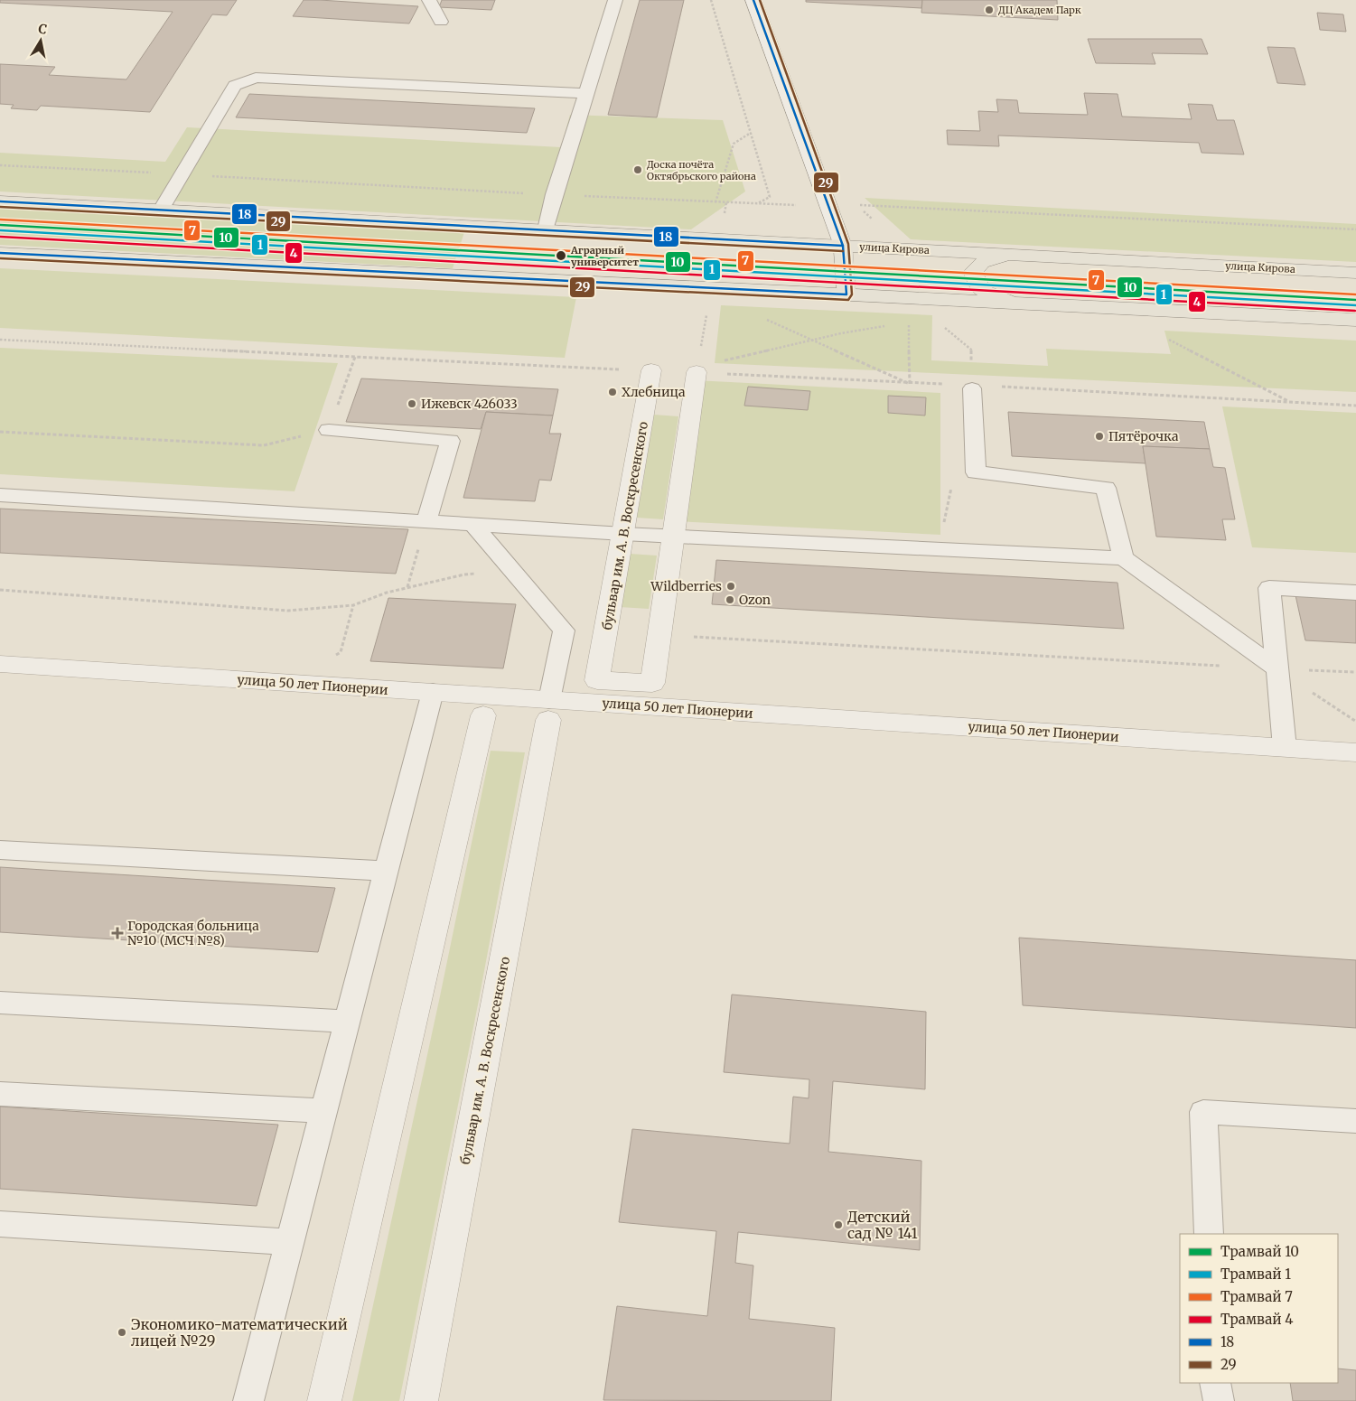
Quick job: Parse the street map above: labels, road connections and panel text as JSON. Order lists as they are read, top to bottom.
{
  "streets": {
    "main road": ["улица Кирова"],
    "street": ["бульвар им. А. В. Воскресенского", "улица 50 лет Пионерии"]
  },
  "crossings": [
    ["бульвар им. А. В. Воскресенского", "улица 50 лет Пионерии"]
  ],
  "places": {
    "other": [
      "ДЦ Академ Парк",
      "Доска почёта Октябрьского района",
      "Аграрный университет",
      "Хлебница",
      "Ижевск 426033",
      "Пятёрочка",
      "Wildberries",
      "Ozon",
      "Детский сад № 141",
      "Экономико-математический лицей №29"
    ],
    "health": ["Городская больница №10 (МСЧ №8)"]
  },
  "lines": [
    "transit line 18",
    "transit line 29",
    "tram line 7",
    "tram line 10",
    "tram line 1",
    "tram line 4"
  ],
  "legend": [
    "Трамвай 10",
    "Трамвай 1",
    "Трамвай 7",
    "Трамвай 4",
    "18",
    "29"
  ],
  "north": "top"
}
